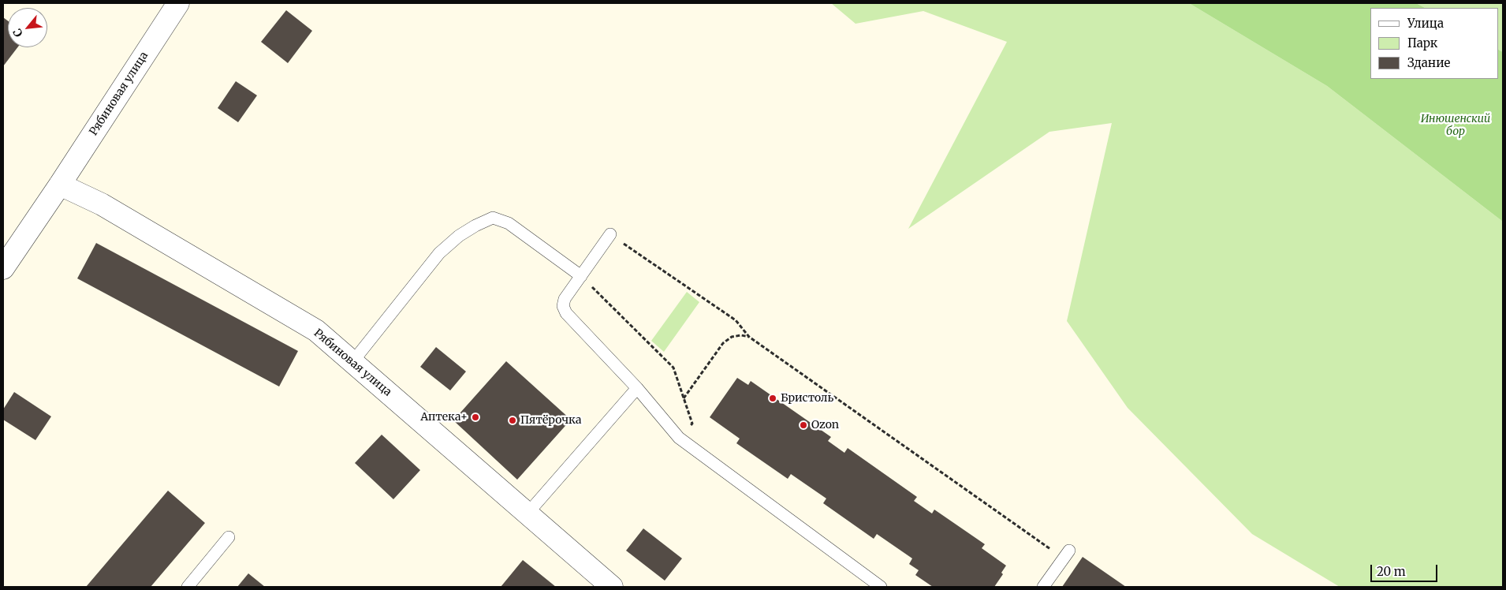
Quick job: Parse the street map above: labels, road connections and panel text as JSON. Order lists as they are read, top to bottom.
{
  "streets": {
    "street": ["Рябиновая улица"]
  },
  "parks": ["Инюшенский бор"],
  "places": [
    "Бристоль",
    "Аптека+",
    "Пятёрочка",
    "Ozon"
  ],
  "legend": ["Улица", "Парк", "Здание"],
  "scale_bar": "20 m",
  "north": "bottom left"
}
